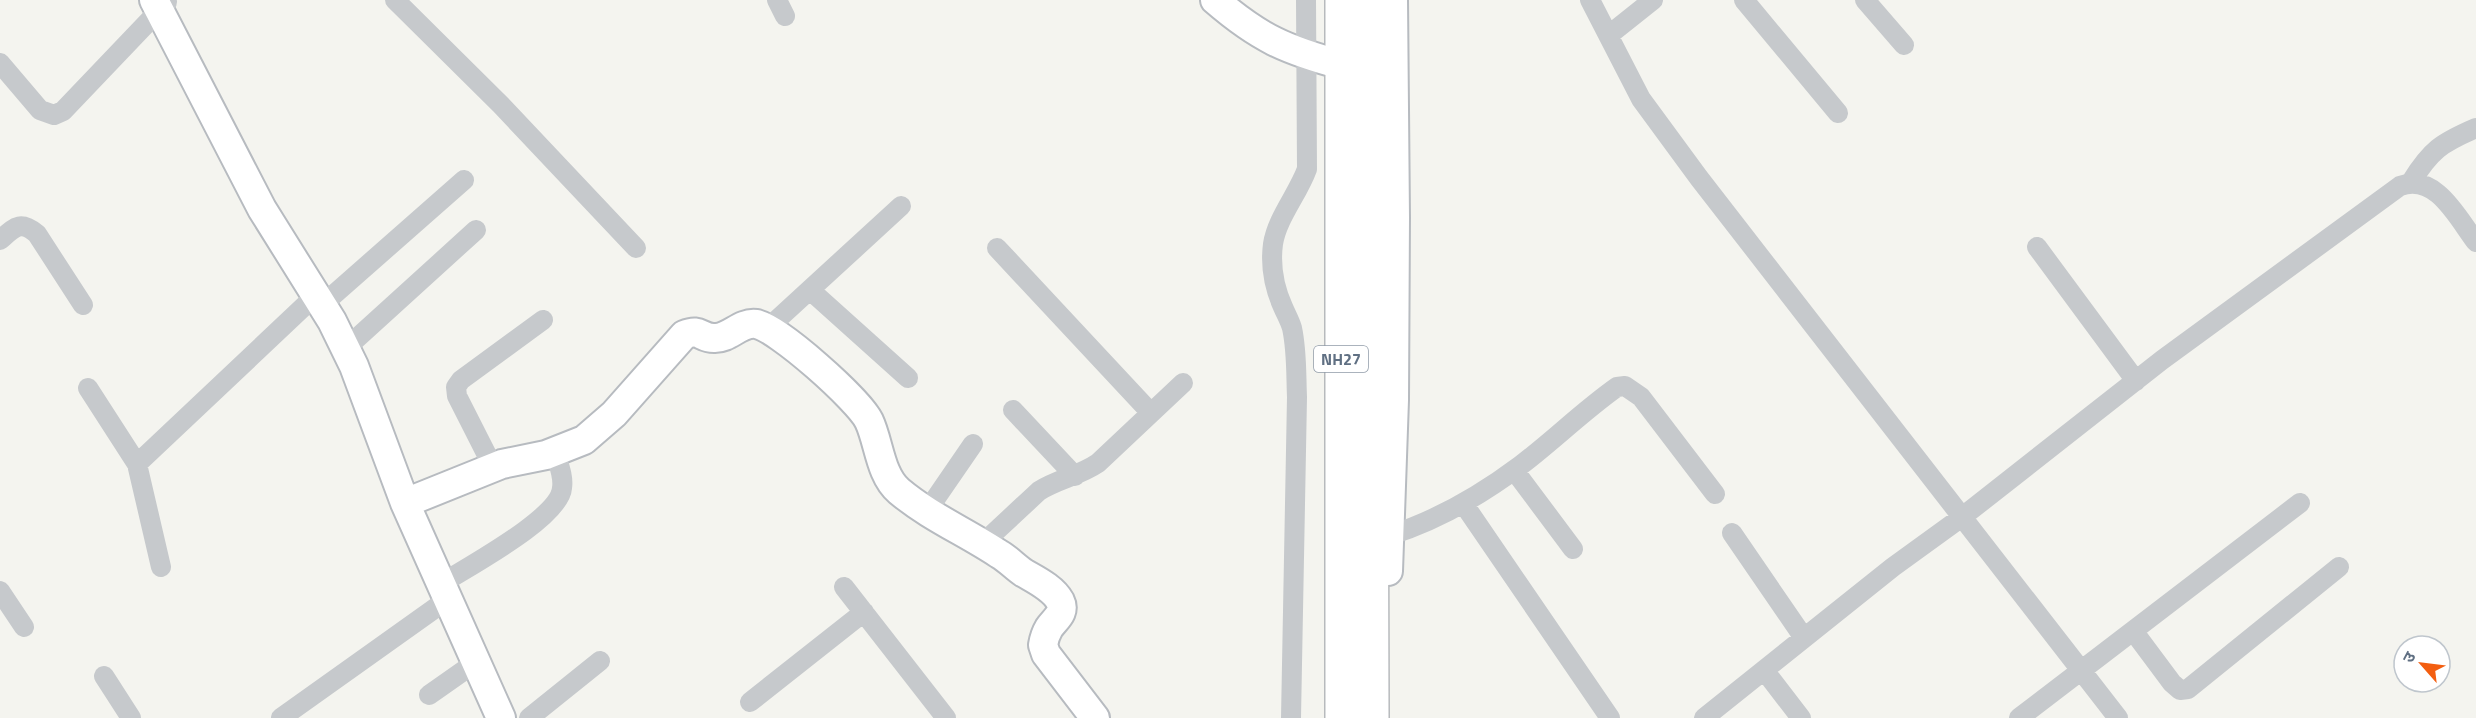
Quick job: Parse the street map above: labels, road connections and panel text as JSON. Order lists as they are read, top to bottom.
{
  "streets": {
    "highway": ["NH27"]
  },
  "north": "top left"
}
